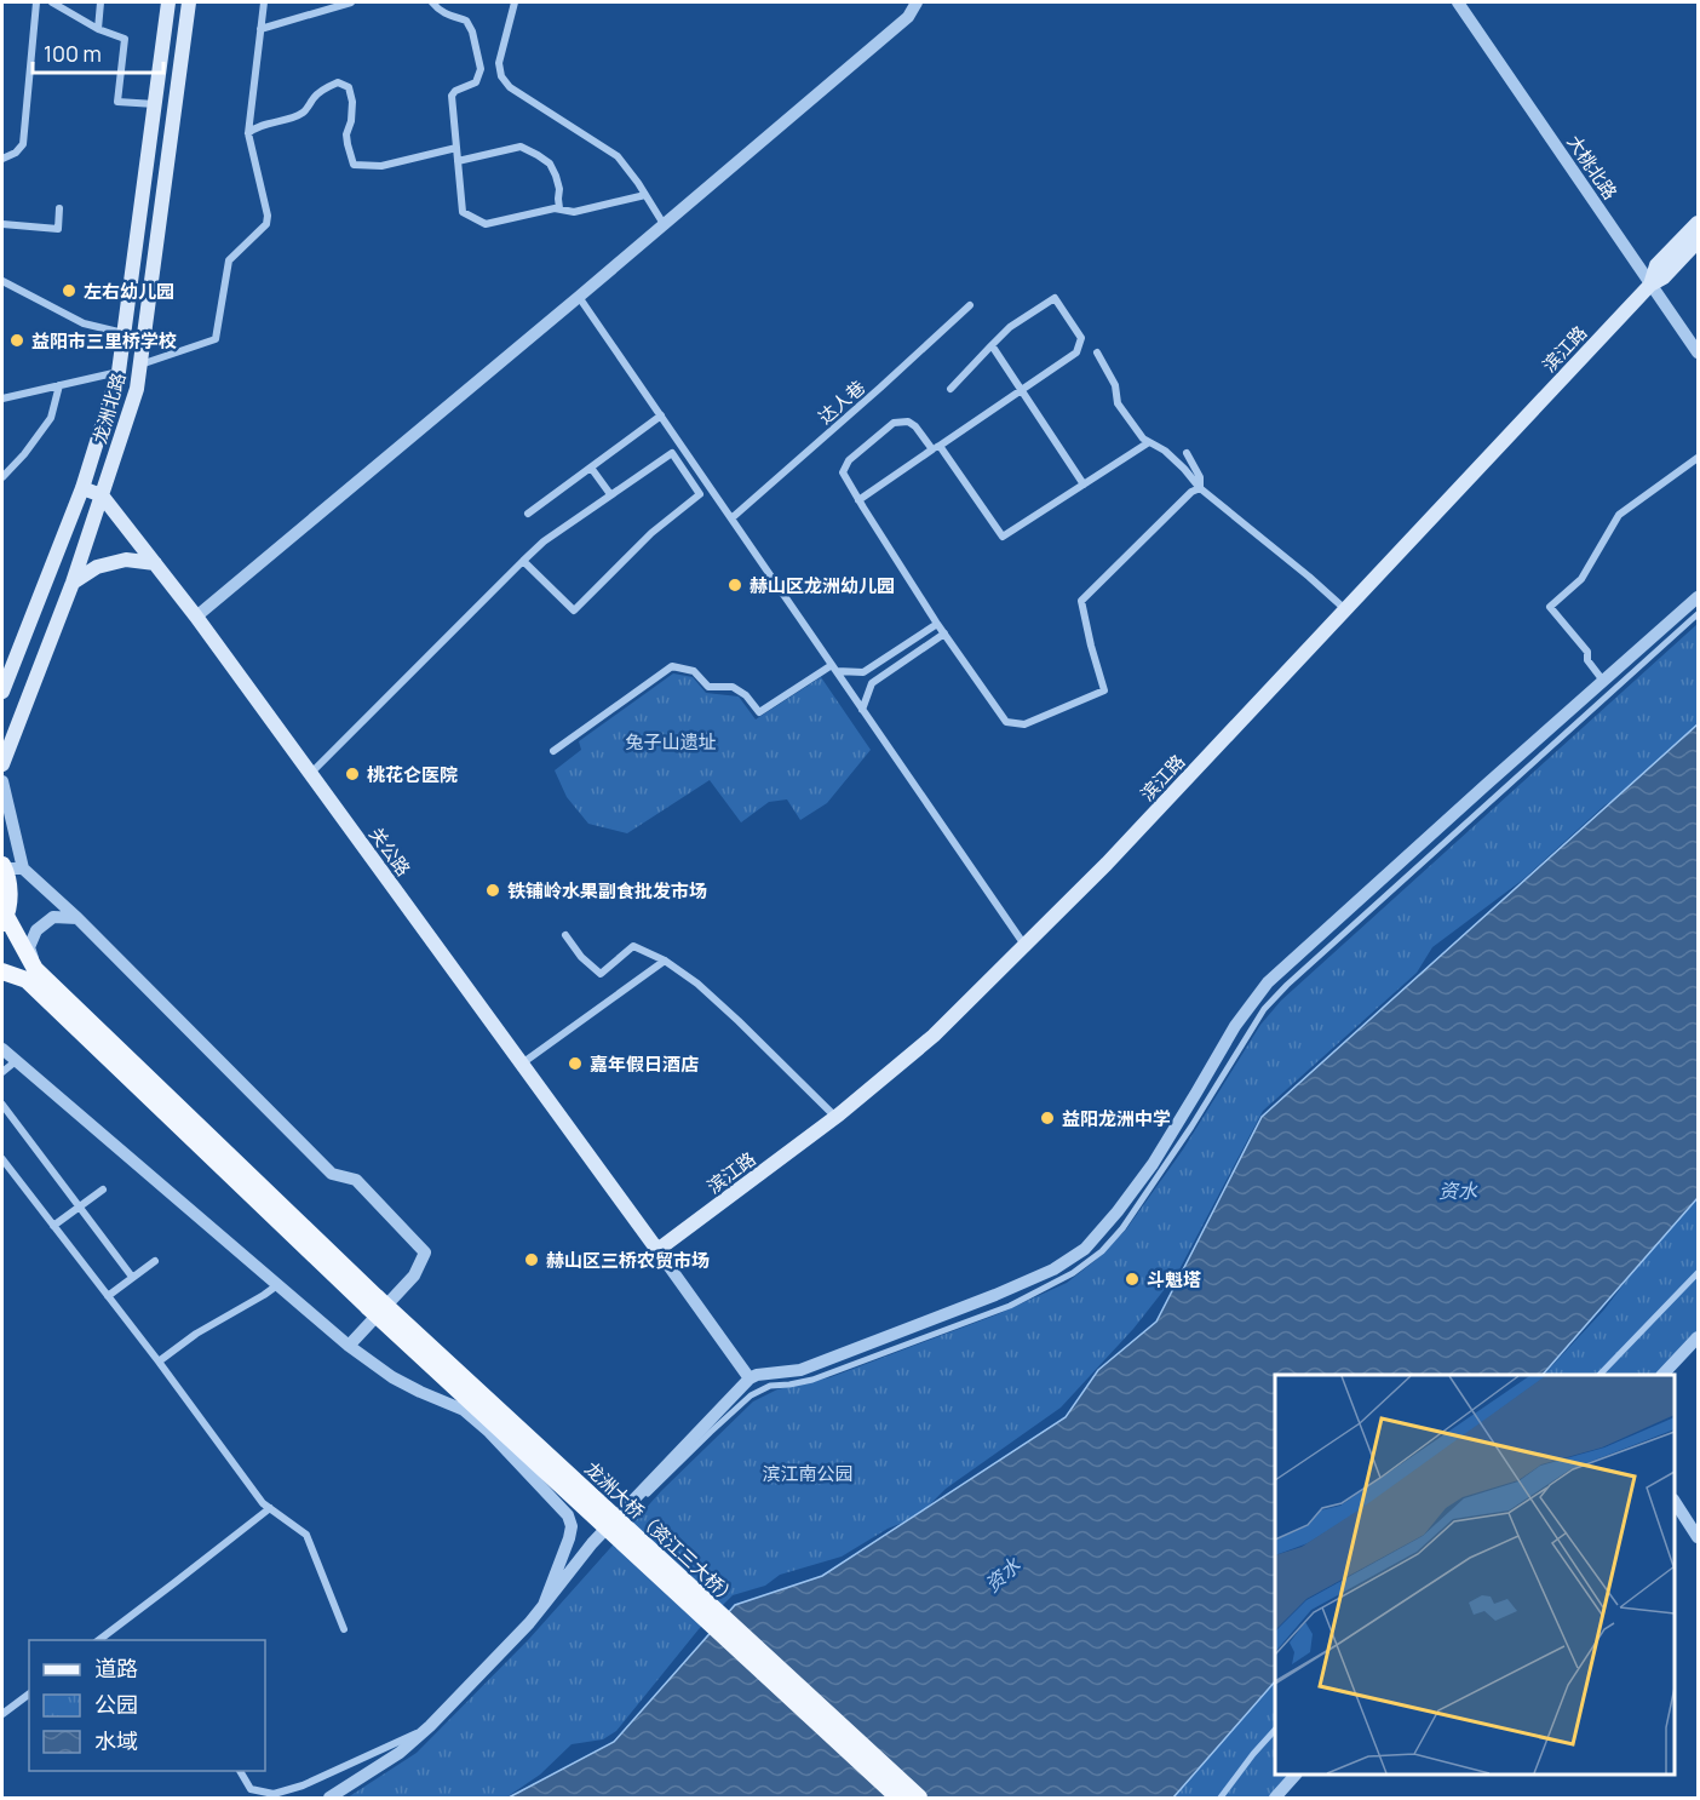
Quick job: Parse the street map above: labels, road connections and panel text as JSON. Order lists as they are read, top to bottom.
{
  "streets": {
    "main road": [
      "滨江路",
      "龙洲北路",
      "关公路",
      "龙洲大桥（资江三大桥）"
    ],
    "street": ["大桃北路", "达人巷"]
  },
  "crossings": [
    ["大桃北路", "滨江路"],
    ["滨江路", "关公路"],
    ["龙洲北路", "关公路"]
  ],
  "water": ["资水"],
  "parks": ["兔子山遗址", "滨江南公园"],
  "places": [
    "左右幼儿园",
    "益阳市三里桥学校",
    "赫山区龙洲幼儿园",
    "桃花仑医院",
    "铁铺岭水果副食批发市场",
    "嘉年假日酒店",
    "益阳龙洲中学",
    "赫山区三桥农贸市场",
    "斗魁塔"
  ],
  "legend": ["道路", "公园", "水域"],
  "scale_bar": "100 m"
}
